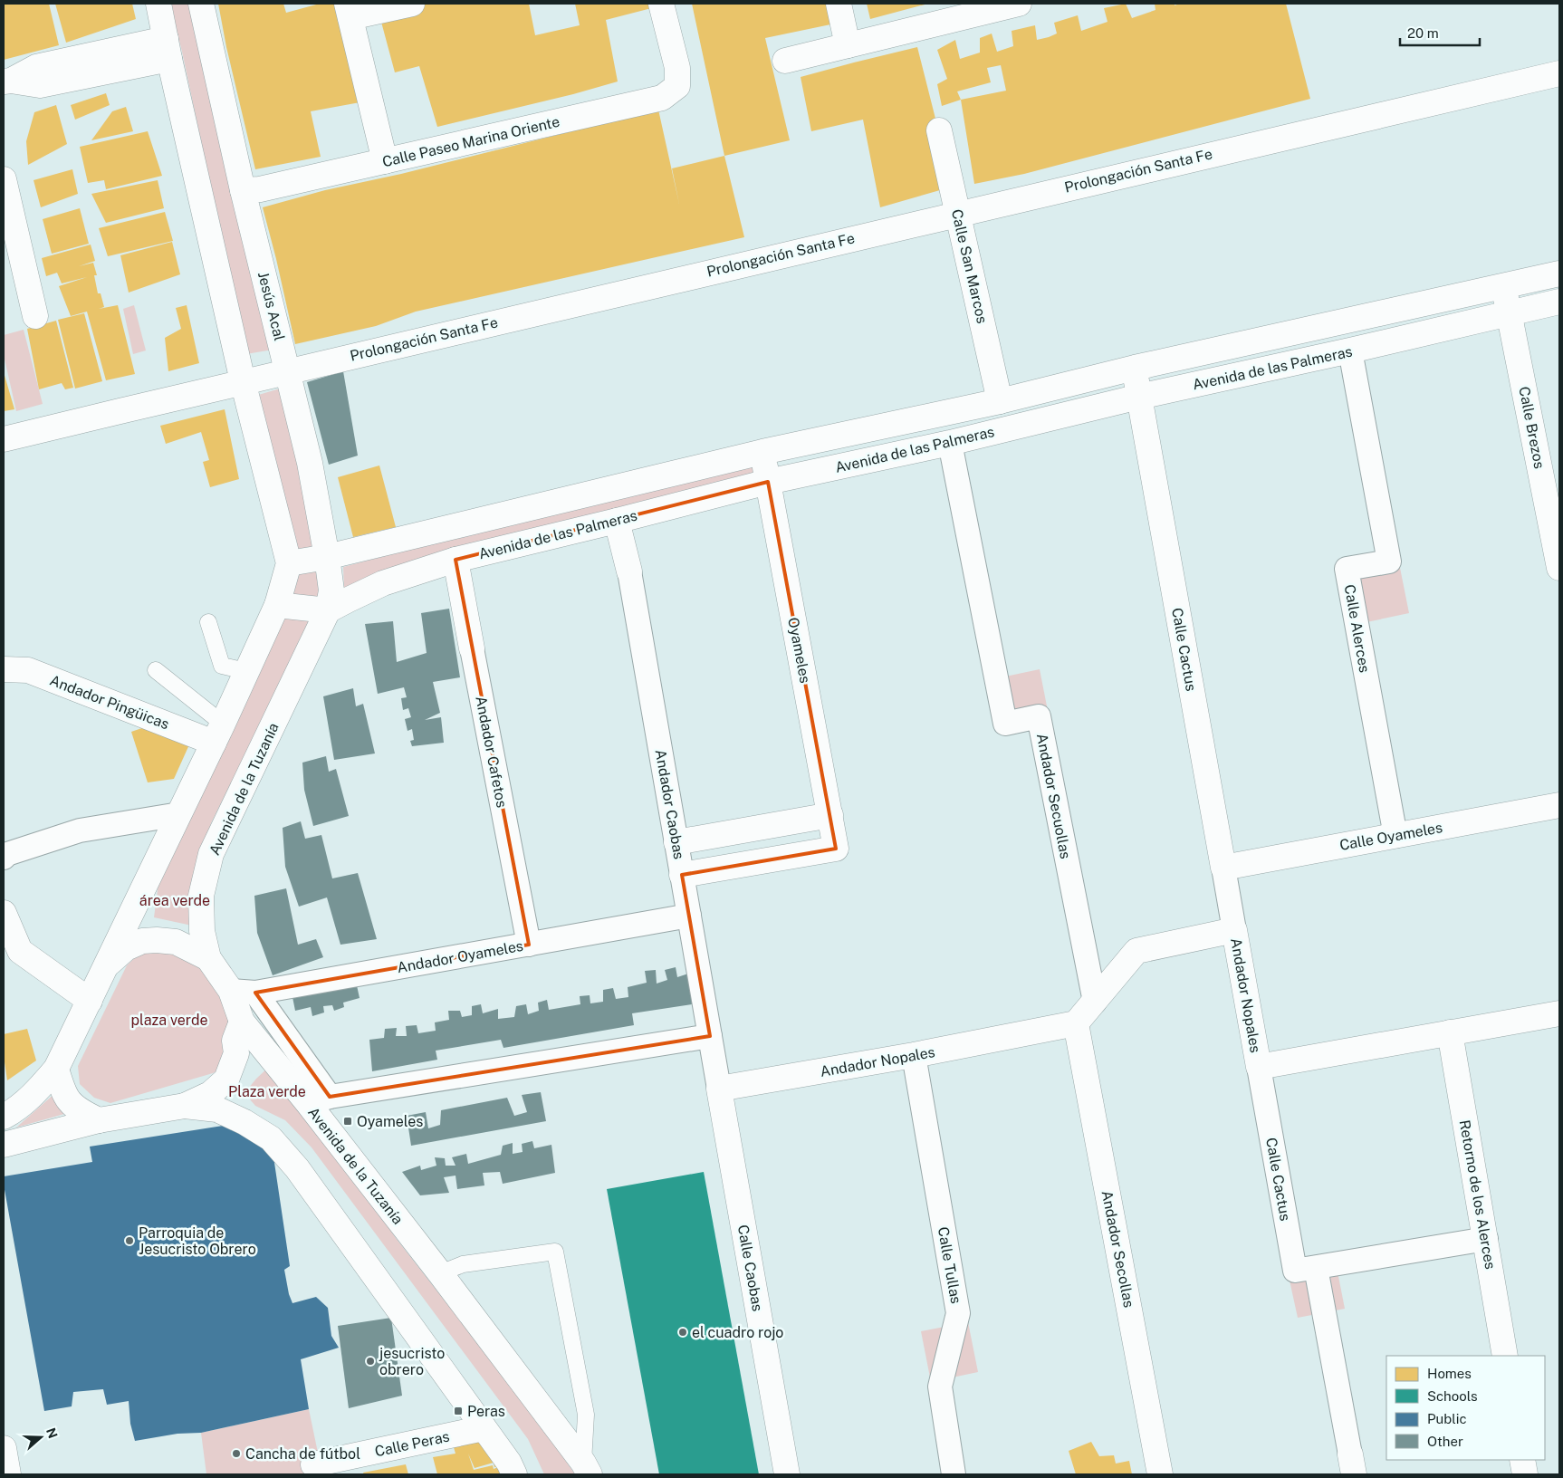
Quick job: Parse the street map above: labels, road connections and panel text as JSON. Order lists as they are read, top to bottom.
{
  "streets": {
    "street": [
      "Calle Paseo Marina Oriente",
      "Prolongación Santa Fe",
      "Calle San Marcos",
      "Jesús Acal",
      "Avenida de las Palmeras",
      "Calle Brezos",
      "Calle Alerces",
      "Calle Cactus",
      "Oyameles",
      "Andador Pingüicas",
      "Andador Cafetos",
      "Avenida de la Tuzanía",
      "Andador Secuollas",
      "Andador Caobas",
      "Calle Oyameles",
      "Andador Oyameles",
      "Andador Nopales",
      "Retorno de los Alerces",
      "Andador Secollas",
      "Calle Tullas",
      "Calle Caobas",
      "Calle Peras"
    ]
  },
  "crossings": [
    ["Calle Paseo Marina Oriente", "Jesús Acal"],
    ["Prolongación Santa Fe", "Calle San Marcos"],
    ["Prolongación Santa Fe", "Jesús Acal"],
    ["Calle San Marcos", "Avenida de las Palmeras"],
    ["Jesús Acal", "Avenida de las Palmeras"],
    ["Jesús Acal", "Avenida de la Tuzanía"],
    ["Avenida de las Palmeras", "Calle Brezos"],
    ["Avenida de las Palmeras", "Calle Alerces"],
    ["Avenida de las Palmeras", "Calle Cactus"],
    ["Avenida de las Palmeras", "Oyameles"],
    ["Avenida de las Palmeras", "Andador Cafetos"],
    ["Avenida de las Palmeras", "Avenida de la Tuzanía"],
    ["Avenida de las Palmeras", "Andador Secuollas"],
    ["Avenida de las Palmeras", "Andador Caobas"],
    ["Calle Alerces", "Calle Oyameles"],
    ["Calle Cactus", "Calle Oyameles"],
    ["Calle Cactus", "Andador Nopales"],
    ["Calle Cactus", "Retorno de los Alerces"],
    ["Oyameles", "Andador Caobas"],
    ["Andador Cafetos", "Andador Oyameles"],
    ["Avenida de la Tuzanía", "Andador Oyameles"],
    ["Andador Secuollas", "Andador Nopales"],
    ["Andador Caobas", "Andador Oyameles"],
    ["Andador Caobas", "Andador Nopales"],
    ["Andador Caobas", "Calle Caobas"],
    ["Andador Nopales", "Retorno de los Alerces"],
    ["Andador Nopales", "Andador Secollas"],
    ["Andador Nopales", "Calle Tullas"],
    ["Andador Nopales", "Calle Caobas"]
  ],
  "parks": ["área verde", "plaza verde", "Plaza verde"],
  "places": {
    "transit": ["Oyameles", "Peras"],
    "other": [
      "Parroquia de Jesucristo Obrero",
      "el cuadro rojo",
      "jesucristo obrero",
      "Cancha de fútbol"
    ]
  },
  "legend": [
    "Homes",
    "Schools",
    "Public",
    "Other"
  ],
  "scale_bar": "20 m",
  "north": "right"
}
